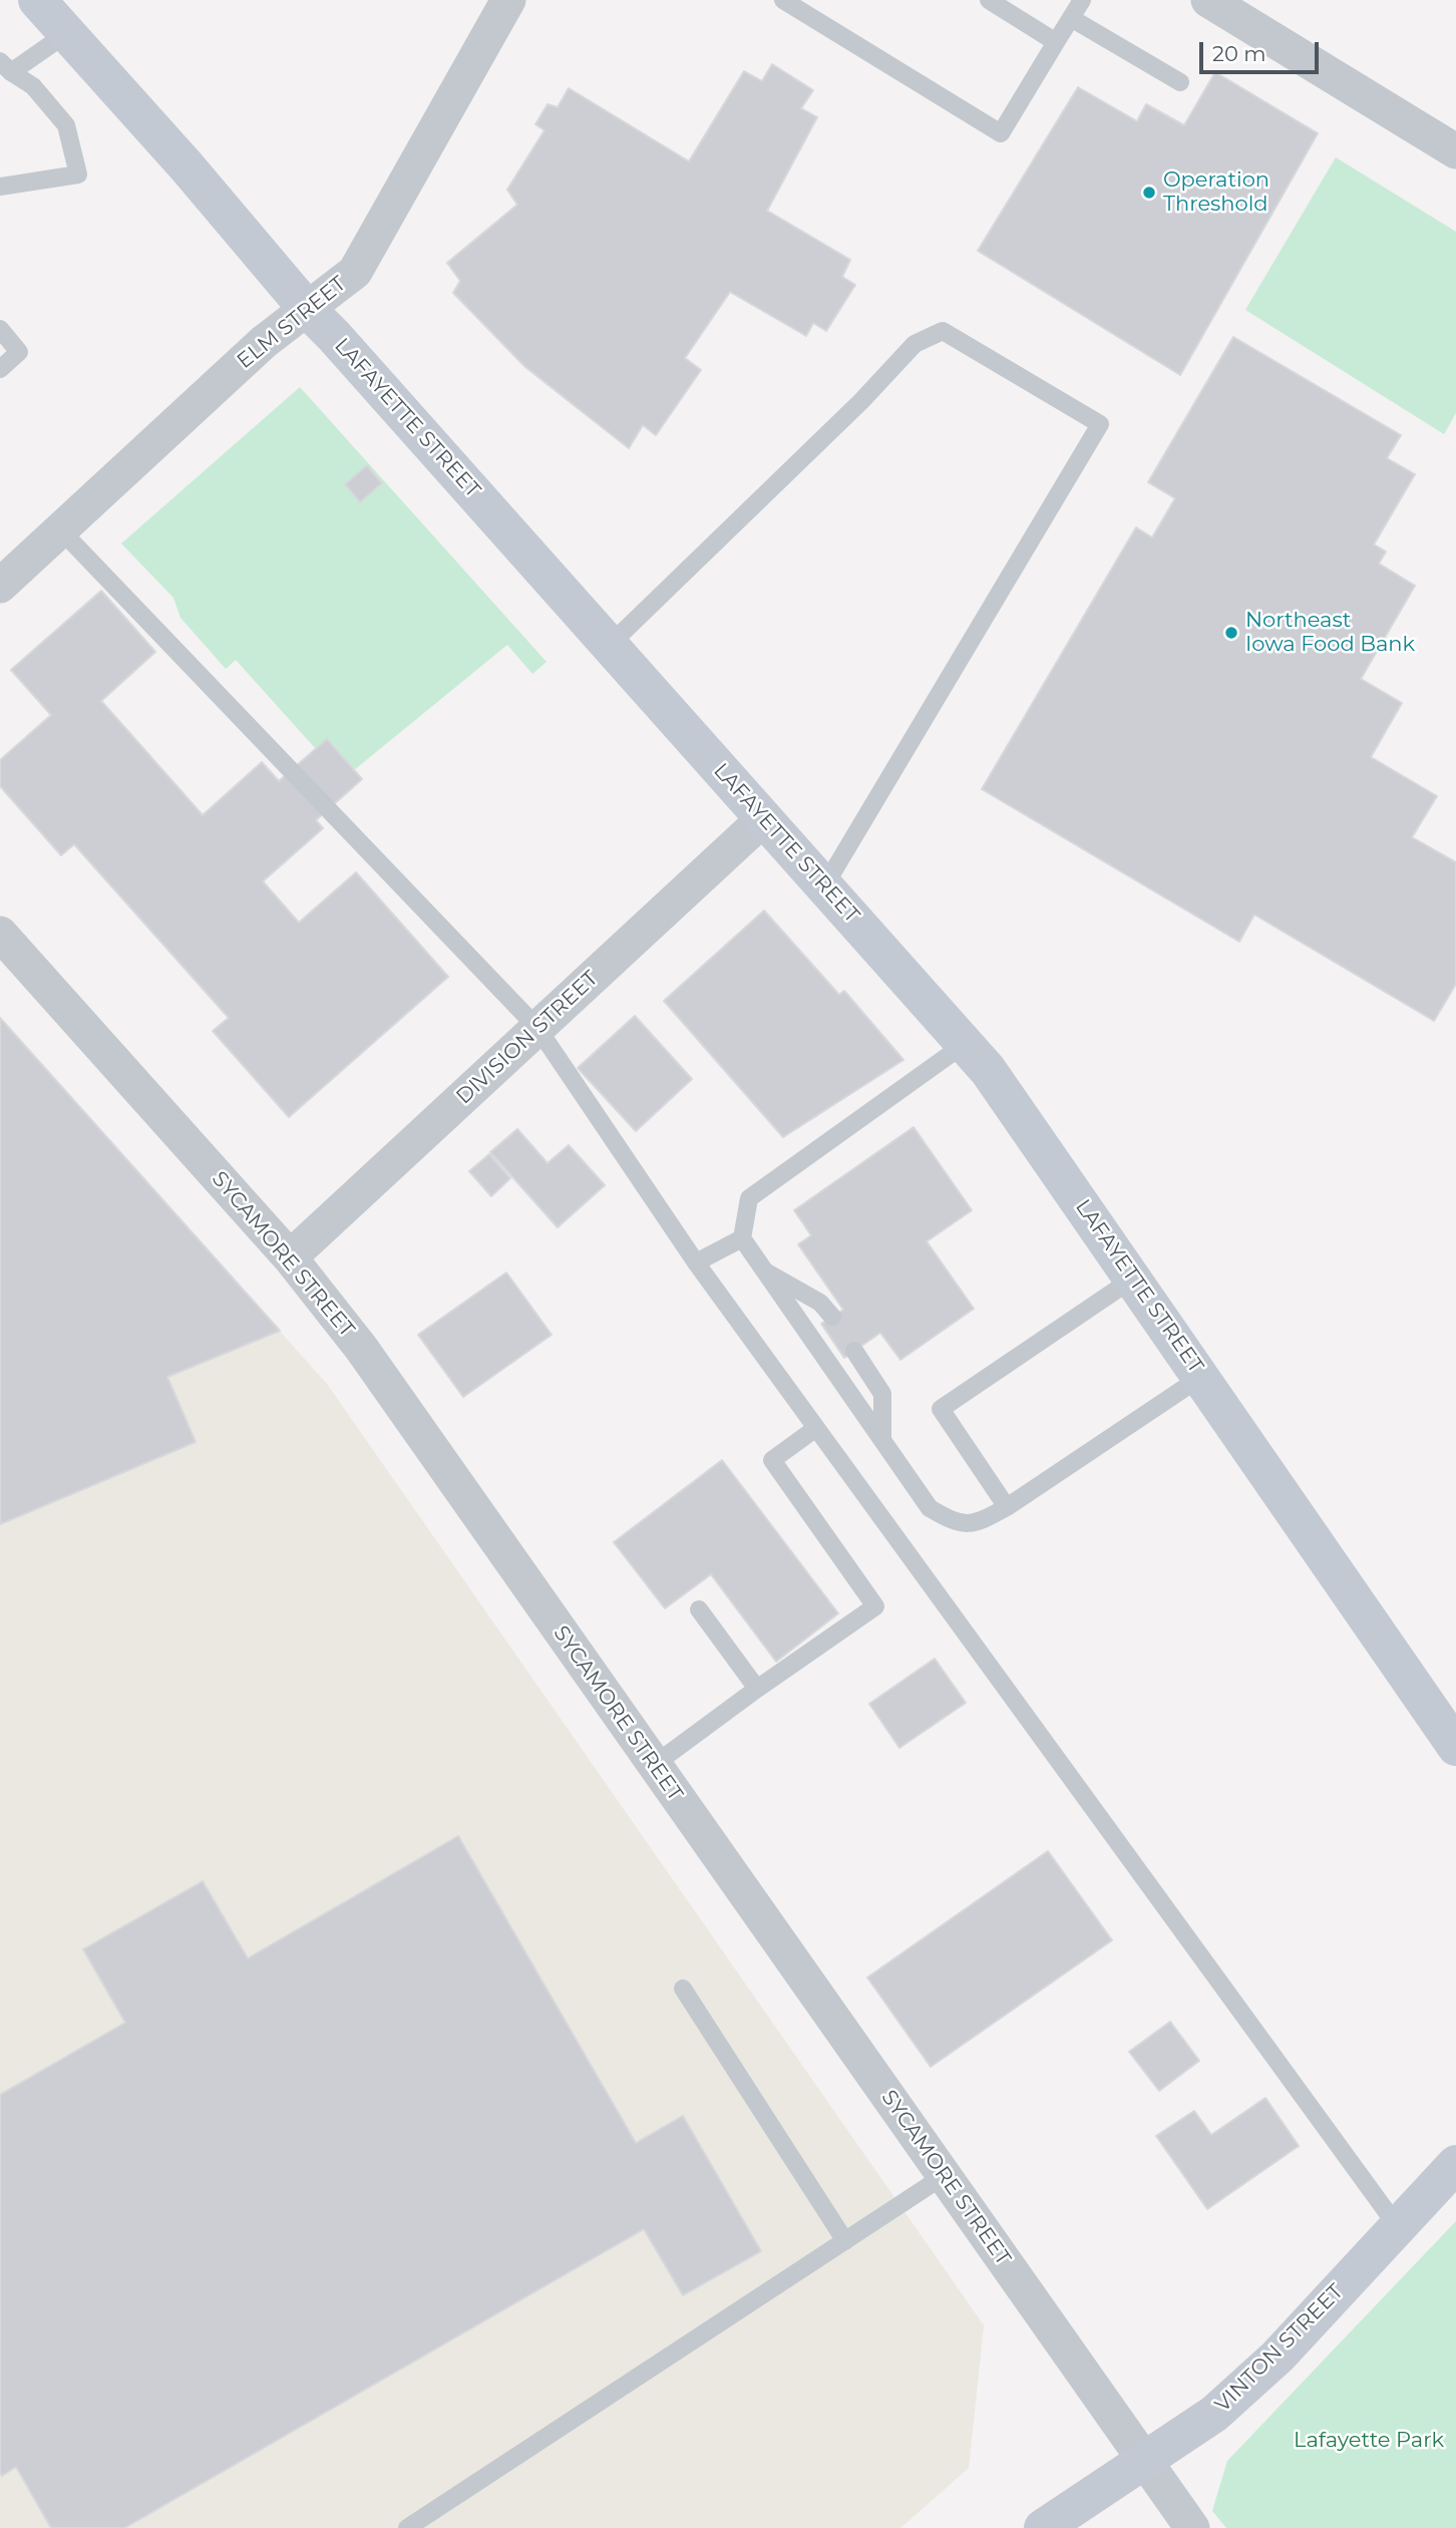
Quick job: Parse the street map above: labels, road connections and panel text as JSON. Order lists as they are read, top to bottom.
{
  "streets": {
    "street": [
      "ELM STREET",
      "LAFAYETTE STREET",
      "DIVISION STREET",
      "SYCAMORE STREET",
      "VINTON STREET"
    ]
  },
  "crossings": [
    ["ELM STREET", "LAFAYETTE STREET"],
    ["LAFAYETTE STREET", "DIVISION STREET"],
    ["DIVISION STREET", "SYCAMORE STREET"],
    ["SYCAMORE STREET", "VINTON STREET"]
  ],
  "parks": ["Lafayette Park"],
  "places": ["Operation Threshold", "Northeast Iowa Food Bank"],
  "scale_bar": "20 m"
}
